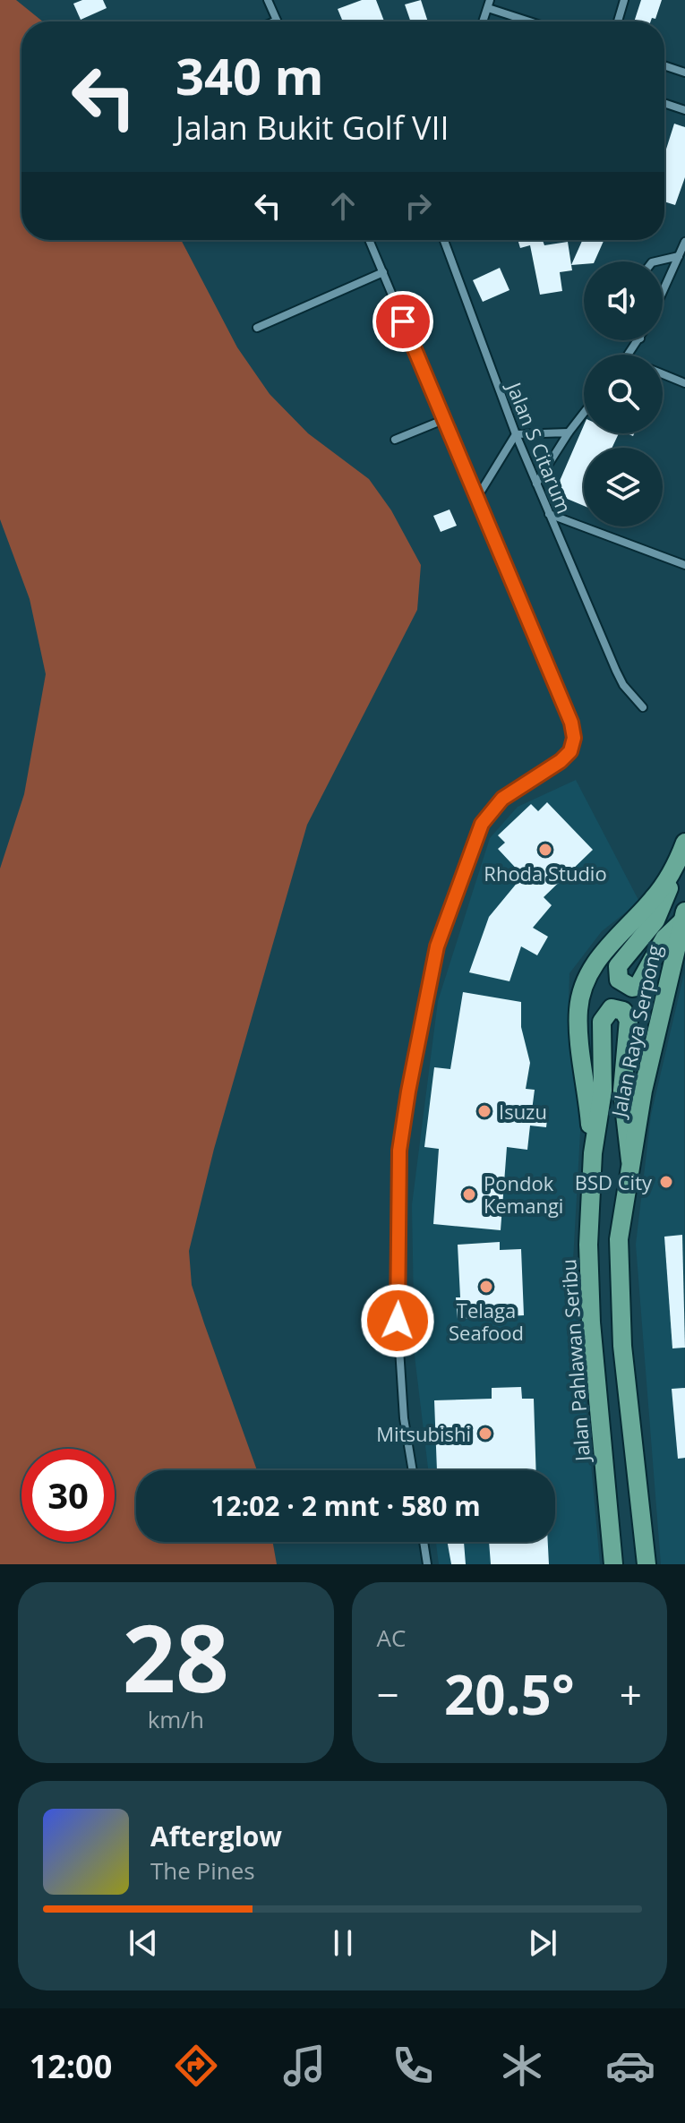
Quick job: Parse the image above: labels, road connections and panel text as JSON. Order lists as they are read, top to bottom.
{
  "streets": {
    "main road": ["Jalan Raya Serpong", "Jalan Pahlawan Seribu"],
    "street": ["Jalan S Citarum"]
  },
  "crossings": [
    ["Jalan Raya Serpong", "Jalan Pahlawan Seribu"]
  ],
  "places": [
    "Rhoda Studio",
    "Isuzu",
    "BSD City",
    "Pondok Kemangi",
    "Telaga Seafood",
    "Mitsubishi"
  ],
  "page": {
    "turn": ["340 m", "Jalan Bukit Golf VII"],
    "limit": "30",
    "trip": "12:02 · 2 mnt · 580 m",
    "tile": [
      ["28", "km/h"],
      "AC"
    ],
    "heat": ["−", "20.5°", "+"],
    "song": ["Afterglow", "The Pines"],
    "tabs": "12:00"
  }
}
